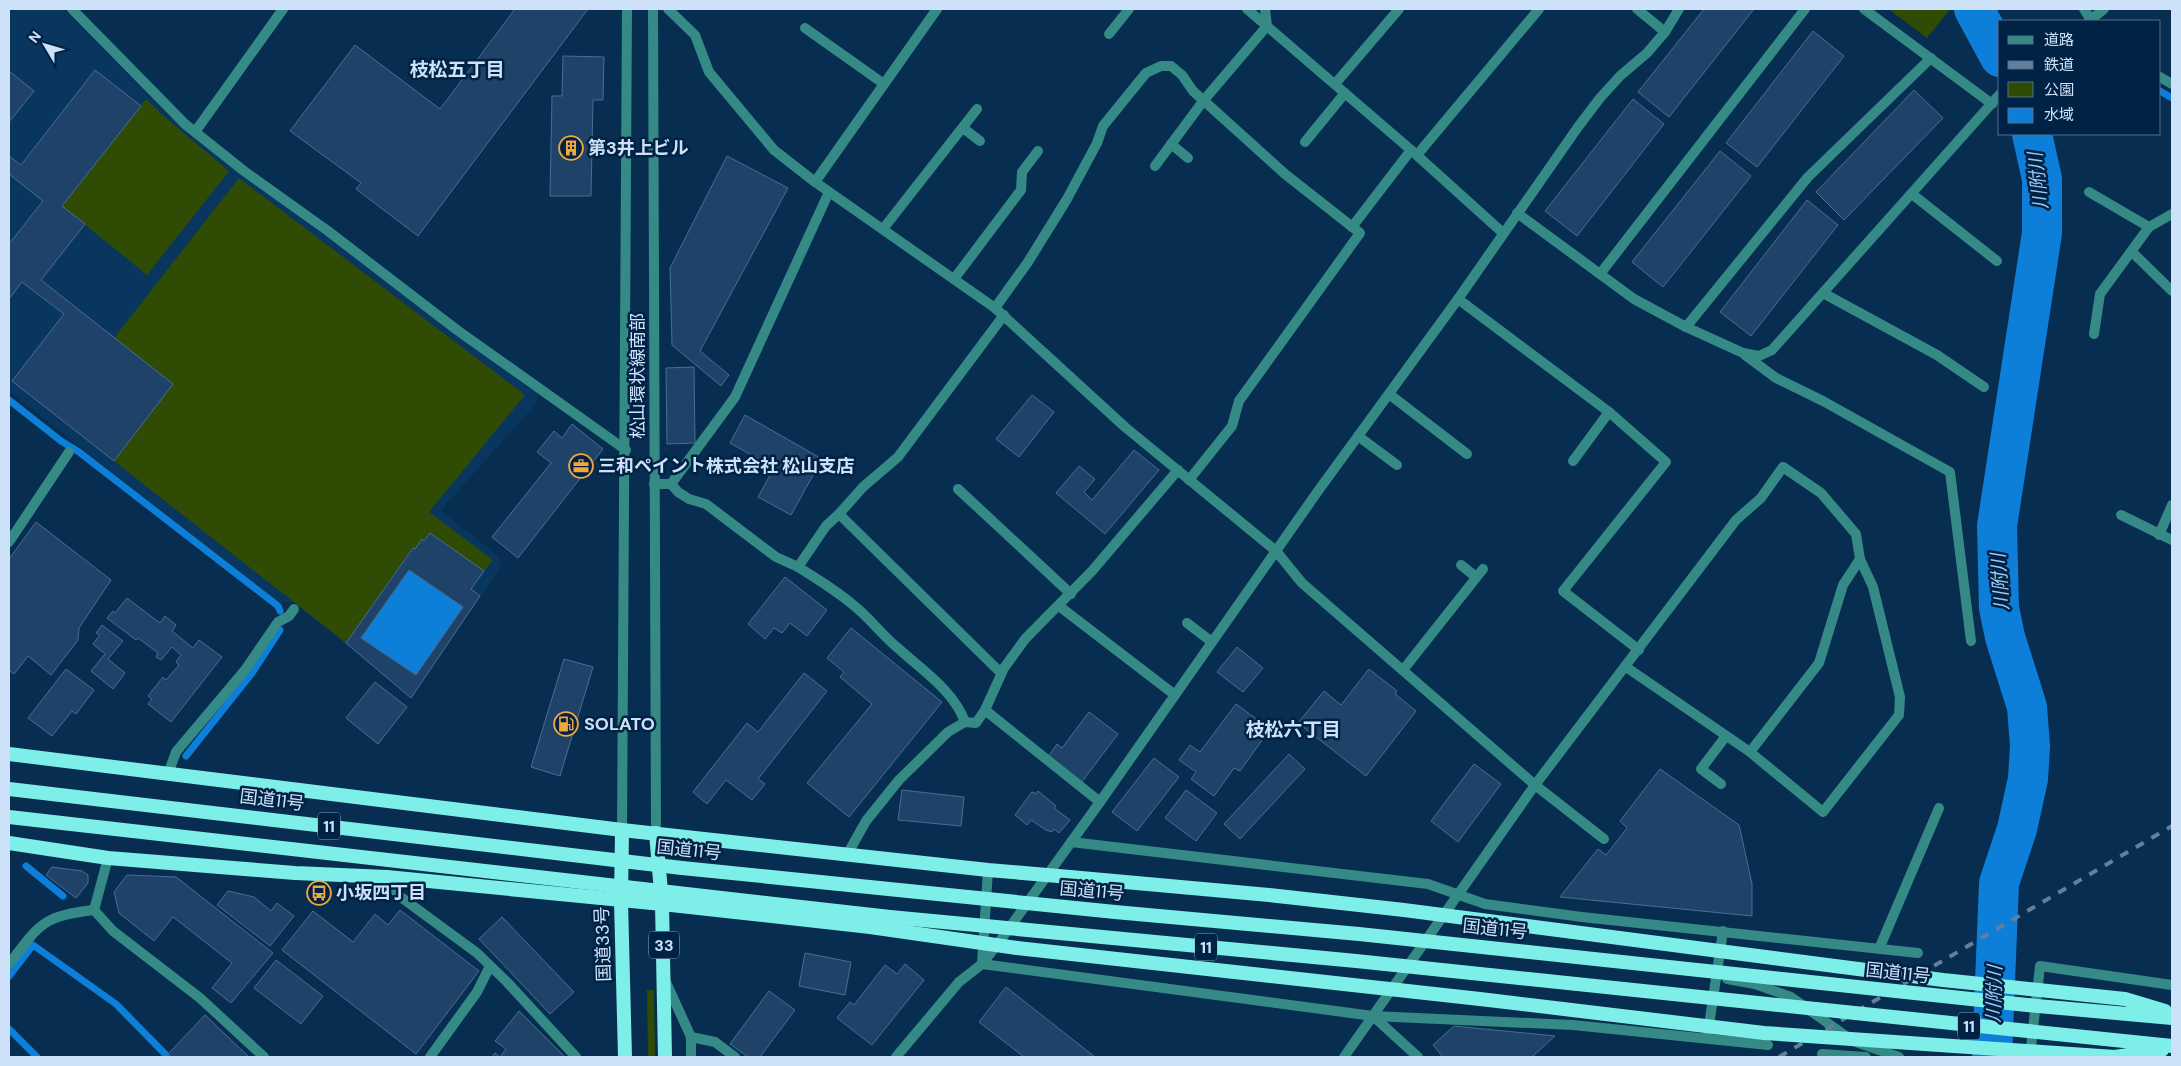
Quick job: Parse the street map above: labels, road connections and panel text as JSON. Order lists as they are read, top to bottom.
{
  "streets": {
    "highway": [
      "国道11号",
      "11",
      "国道33号",
      "33"
    ],
    "street": ["松山環状線南部"]
  },
  "crossings": [
    ["松山環状線南部", "国道11号"],
    ["松山環状線南部", "11"],
    ["松山環状線南部", "国道33号"],
    ["松山環状線南部", "33"],
    ["国道11号", "11"],
    ["国道11号", "国道33号"],
    ["国道11号", "33"],
    ["11", "国道33号"],
    ["11", "33"]
  ],
  "districts": ["枝松五丁目", "枝松六丁目"],
  "water": ["川附川"],
  "places": {
    "building": ["第3井上ビル"],
    "office": ["三和ペイント株式会社 松山支店"],
    "fuel station": ["SOLATO"],
    "bus stop": ["小坂四丁目"]
  },
  "legend": [
    "道路",
    "鉄道",
    "公園",
    "水域"
  ],
  "north": "top left"
}
